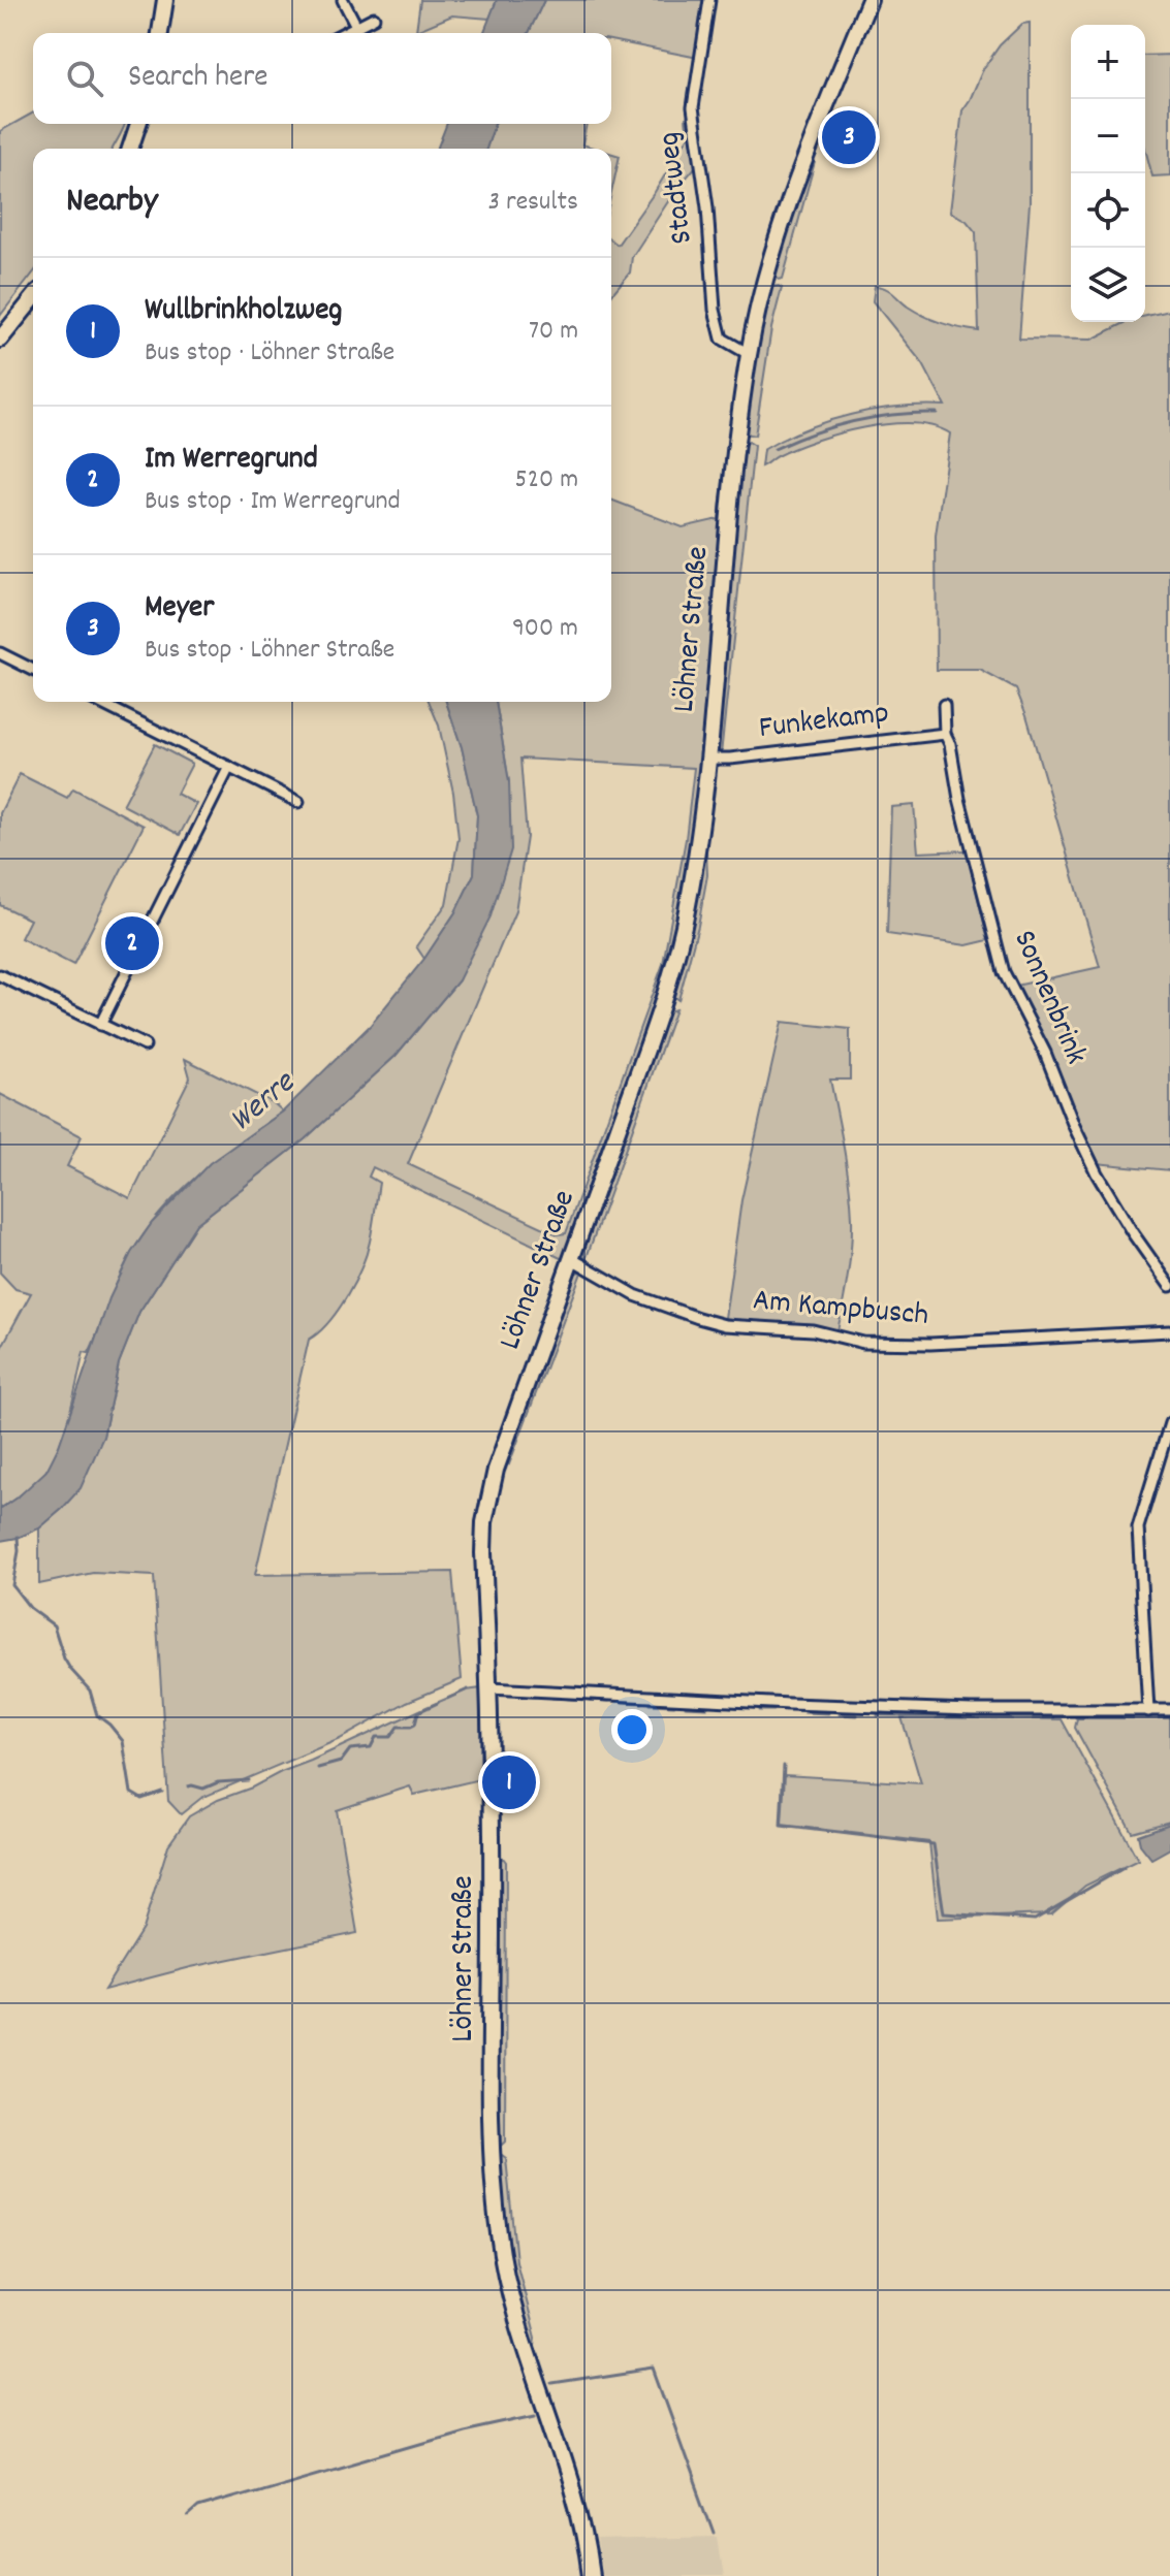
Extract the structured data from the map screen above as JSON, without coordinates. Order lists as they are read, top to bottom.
{
  "streets": {
    "main road": ["Löhner Straße"],
    "street": [
      "Stadtweg",
      "Funkekamp",
      "Sonnenbrink",
      "Am Kampbusch"
    ]
  },
  "crossings": [
    ["Stadtweg", "Löhner Straße"],
    ["Löhner Straße", "Funkekamp"],
    ["Löhner Straße", "Am Kampbusch"],
    ["Funkekamp", "Sonnenbrink"]
  ],
  "water": ["Werre"],
  "page": {
    "map_buttons": ["+", "−"],
    "search": "Search here",
    "pins": ["3", "2", "1"],
    "heading": ["Nearby", "3 results"],
    "list": [
      {
        "mark": "1",
        "name": "Wullbrinkholzweg",
        "note": "Bus stop · Löhner Straße",
        "value": "70 m"
      },
      {
        "mark": "2",
        "name": "Im Werregrund",
        "note": "Bus stop · Im Werregrund",
        "value": "520 m"
      },
      {
        "mark": "3",
        "name": "Meyer",
        "note": "Bus stop · Löhner Straße",
        "value": "900 m"
      }
    ]
  }
}
